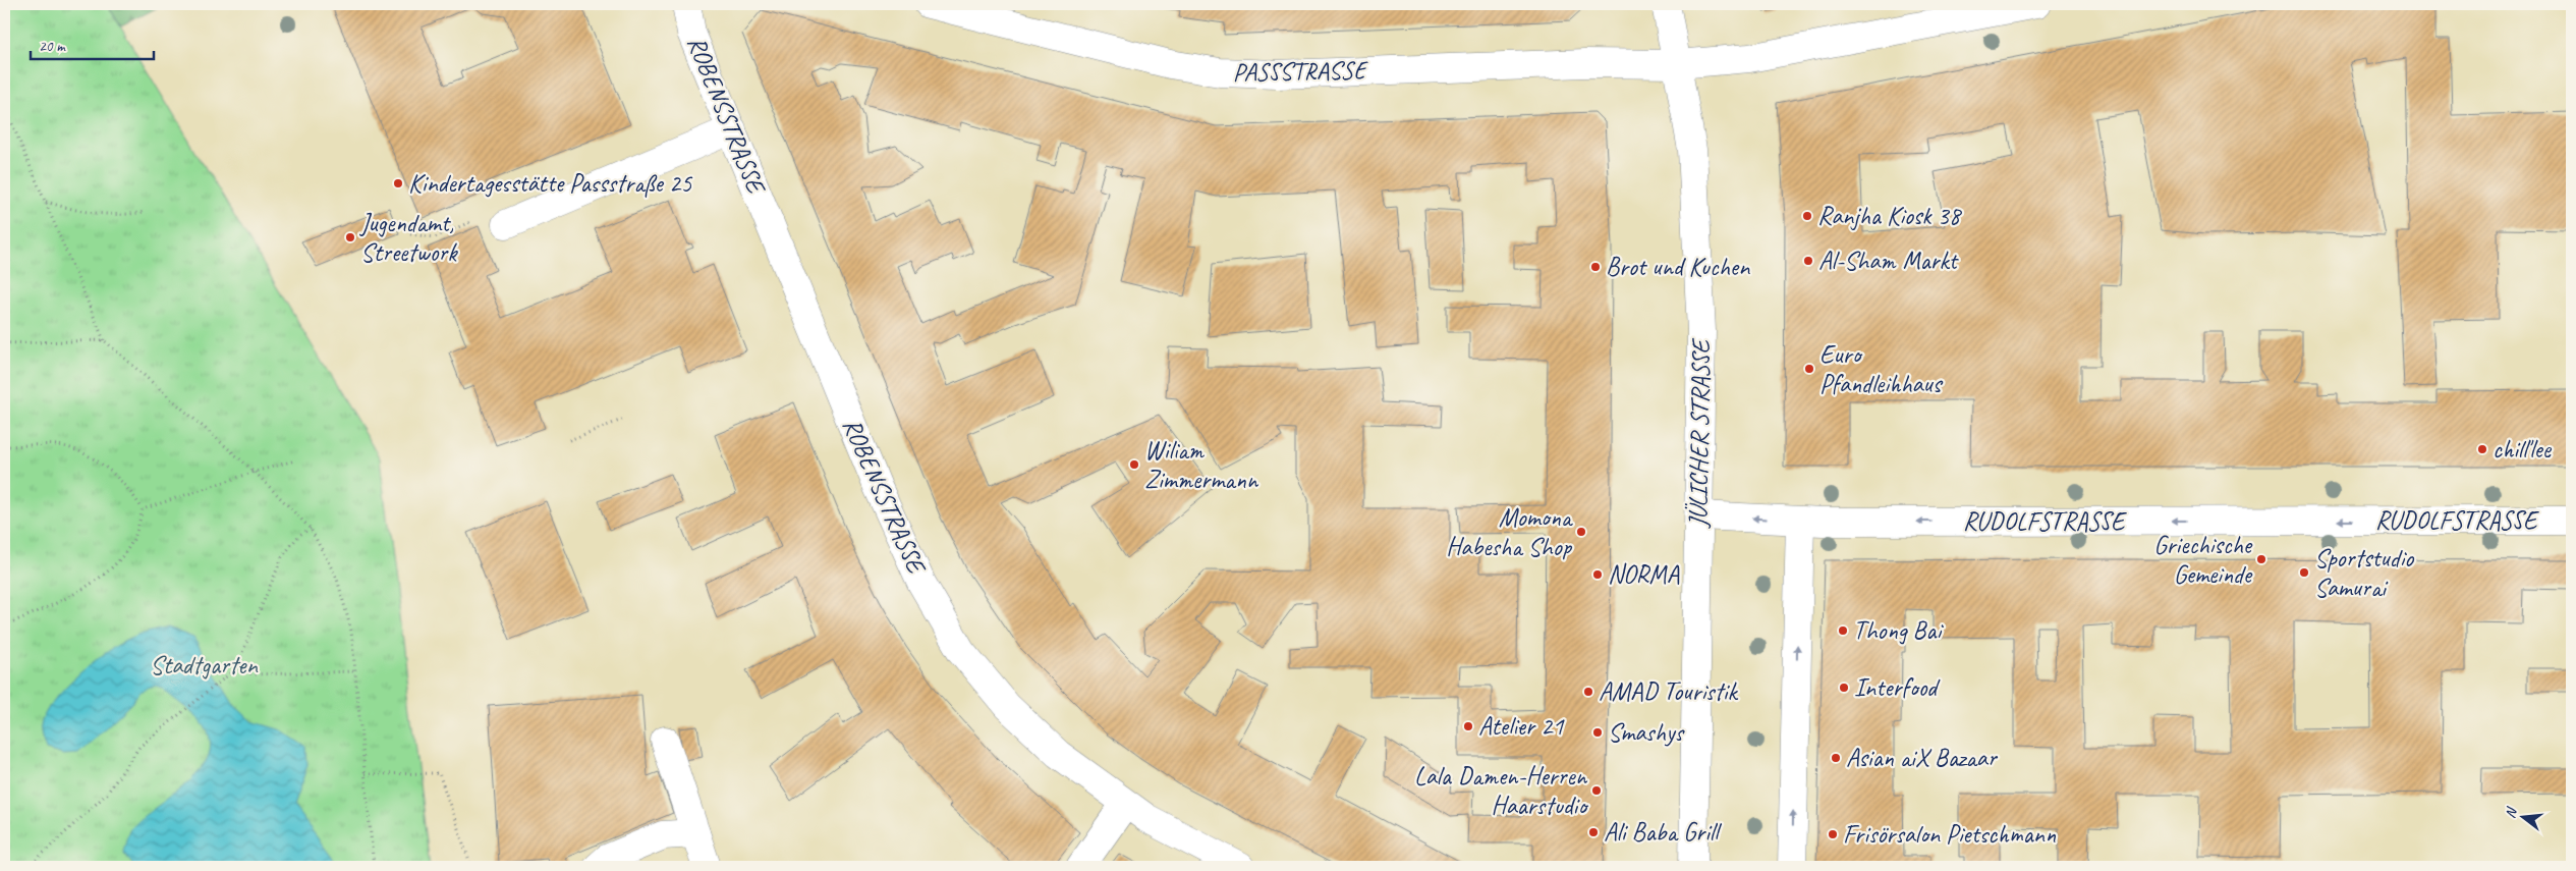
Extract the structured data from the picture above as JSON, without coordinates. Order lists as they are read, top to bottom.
{
  "streets": {
    "street": [
      "PASSSTRASSE",
      "ROBENSSTRASSE",
      "JÜLICHER STRASSE",
      "RUDOLFSTRASSE"
    ]
  },
  "crossings": [
    ["PASSSTRASSE", "JÜLICHER STRASSE"],
    ["JÜLICHER STRASSE", "RUDOLFSTRASSE"]
  ],
  "one_way": ["RUDOLFSTRASSE"],
  "parks": ["Stadtgarten"],
  "places": [
    "Kindertagesstätte Passstraße 25",
    "Ranjha Kiosk 38",
    "Jugendamt, Streetwork",
    "Al-Sham Markt",
    "Brot und Kuchen",
    "Euro Pfandleihhaus",
    "chill'lee",
    "Wiliam Zimmermann",
    "Momona Habesha Shop",
    "Griechische Gemeinde",
    "Sportstudio Samurai",
    "NORMA",
    "Thong Bai",
    "Interfood",
    "AMAD Touristik",
    "Atelier 21",
    "Smashys",
    "Asian aiX Bazaar",
    "Lala Damen-Herren Haarstudio",
    "Ali Baba Grill",
    "Frisörsalon Pietschmann"
  ],
  "scale_bar": "20 m",
  "north": "left"
}
